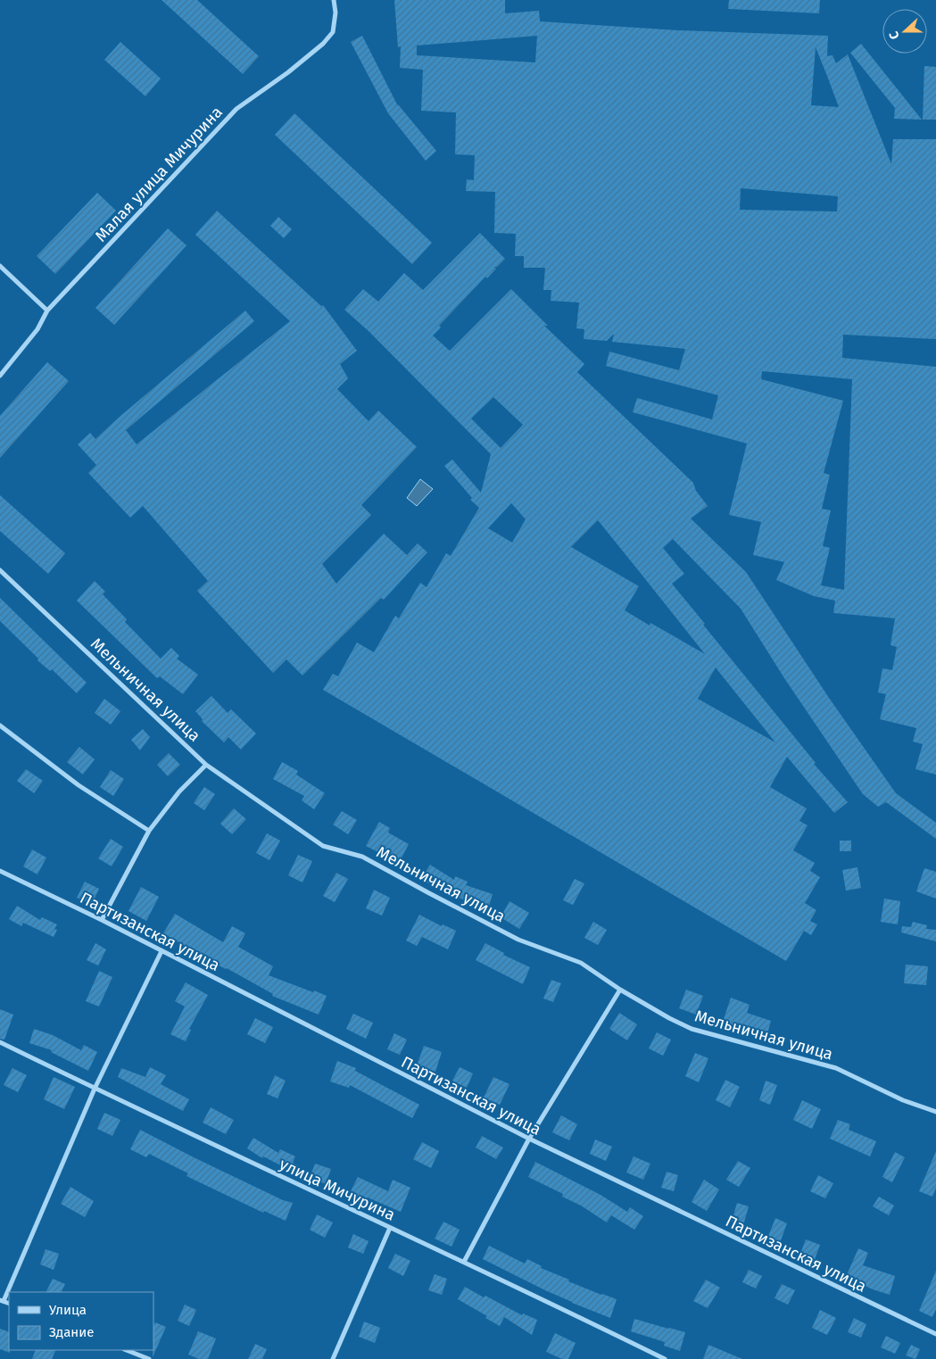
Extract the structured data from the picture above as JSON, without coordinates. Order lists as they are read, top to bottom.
{
  "streets": {
    "street": [
      "Малая улица Мичурина",
      "Мельничная улица",
      "Партизанская улица",
      "улица Мичурина"
    ]
  },
  "legend": ["Улица", "Здание"],
  "north": "left"
}
